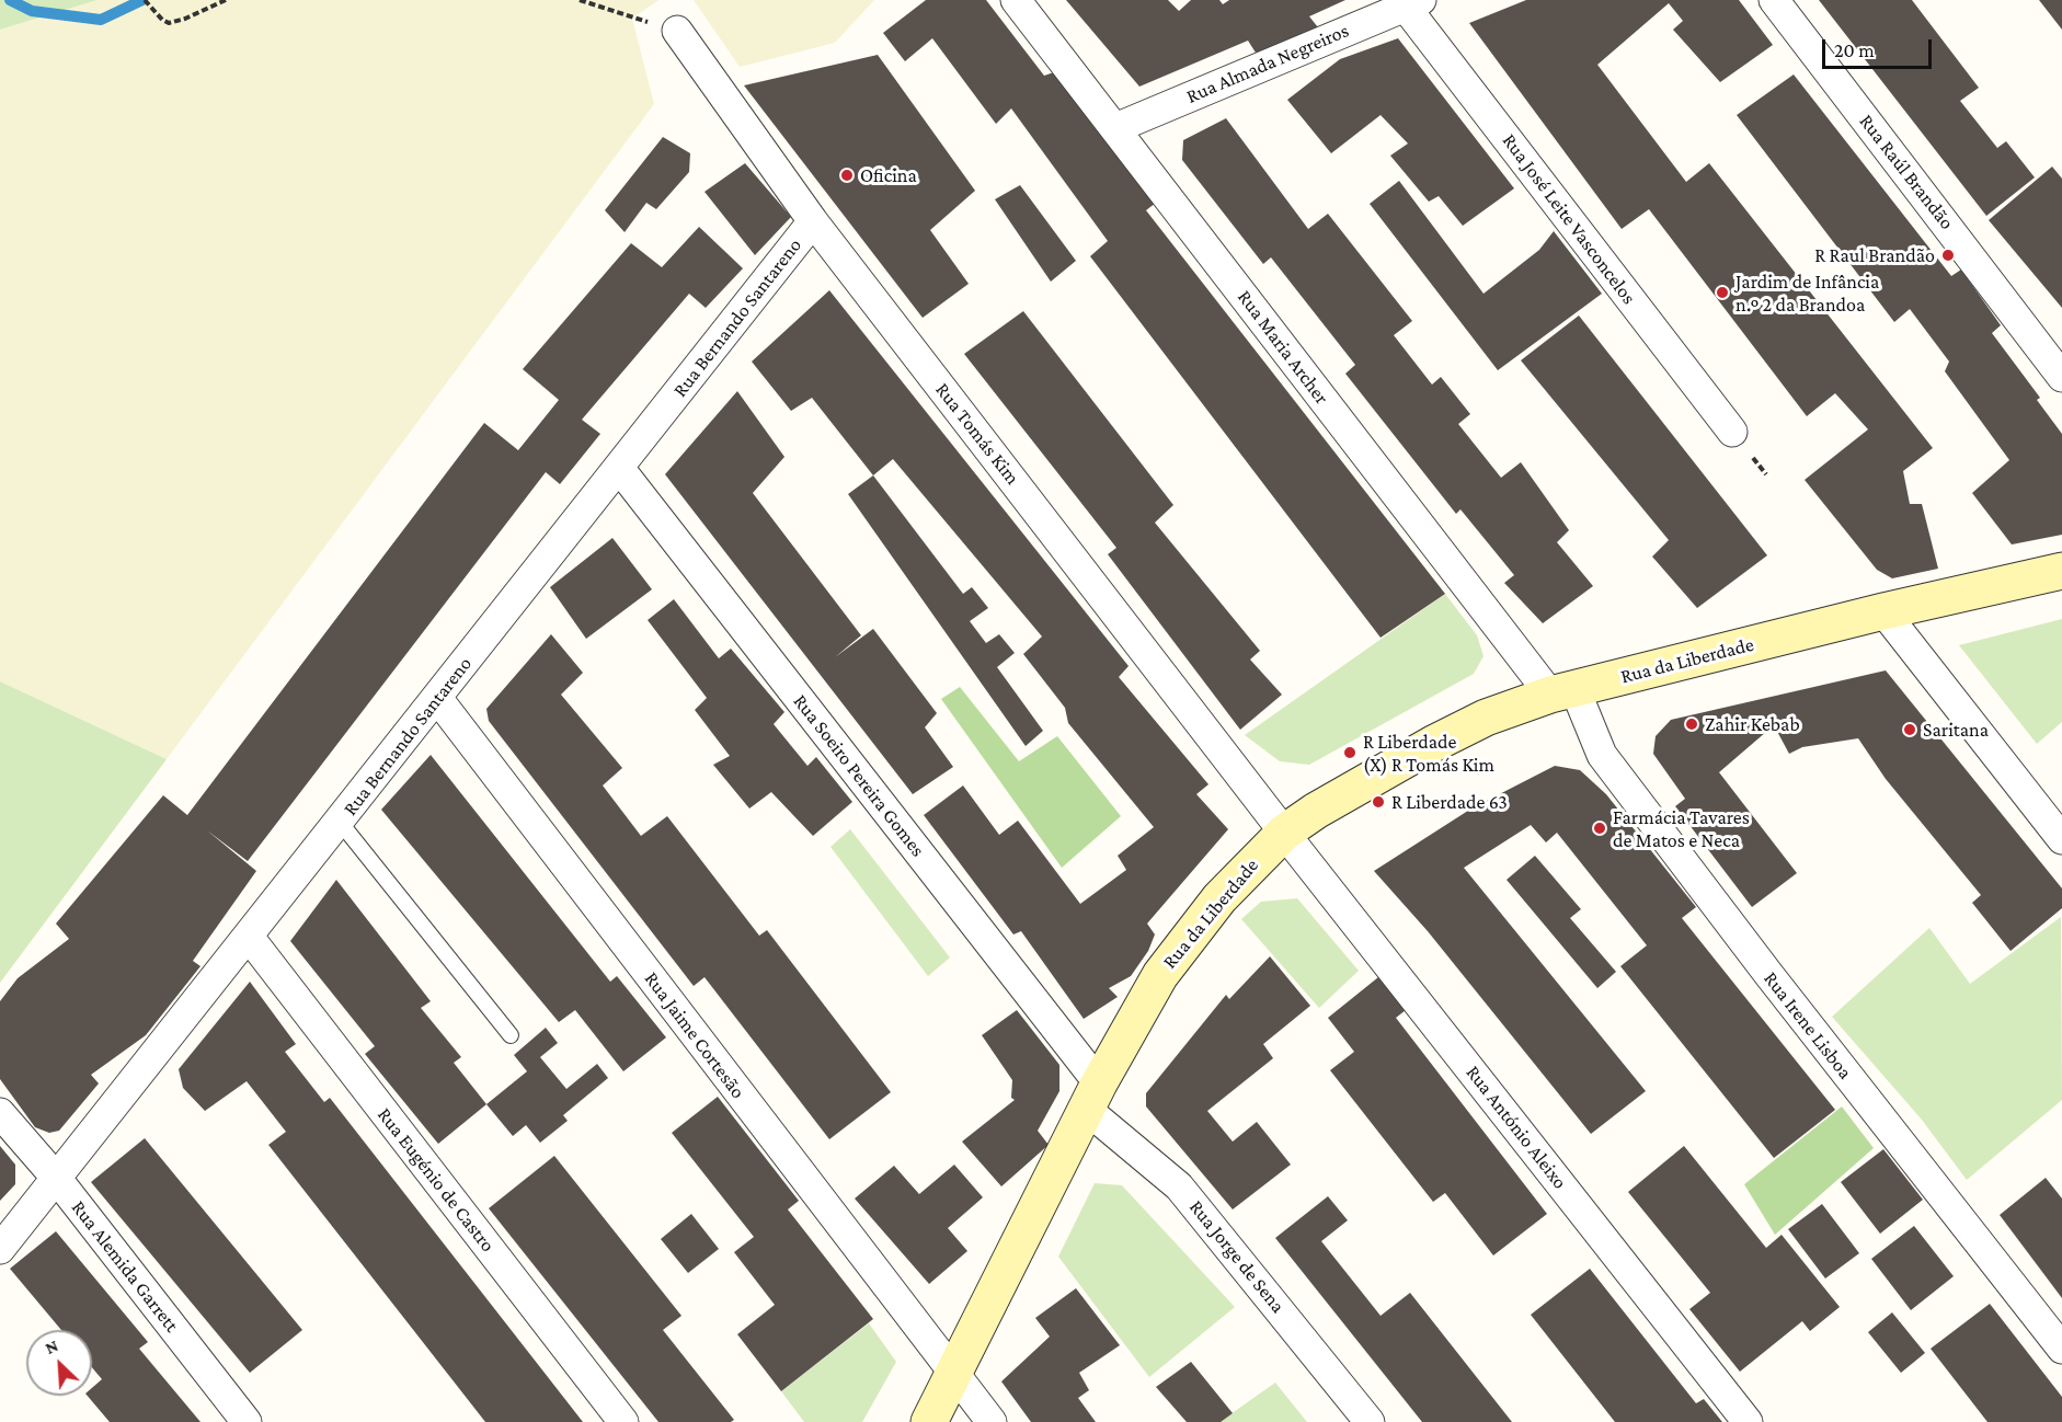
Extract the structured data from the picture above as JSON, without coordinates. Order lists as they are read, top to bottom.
{
  "streets": {
    "street": [
      "Rua Almada Negreiros",
      "Rua Raúl Brandão",
      "Rua José Leite Vasconcelos",
      "Rua Bernando Santareno",
      "Rua Maria Archer",
      "Rua Tomás Kim",
      "Rua da Liberdade",
      "Rua Soeiro Pereira Gomes",
      "Rua Irene Lisboa",
      "Rua Jaime Cortesão",
      "Rua António Aleixo",
      "Rua Eugénio de Castro",
      "Rua Jorge de Sena",
      "Rua Alemida Garrett"
    ]
  },
  "crossings": [
    ["Rua Almada Negreiros", "Rua José Leite Vasconcelos"],
    ["Rua Almada Negreiros", "Rua Maria Archer"],
    ["Rua Bernando Santareno", "Rua Tomás Kim"],
    ["Rua Bernando Santareno", "Rua Soeiro Pereira Gomes"],
    ["Rua Bernando Santareno", "Rua Jaime Cortesão"],
    ["Rua Bernando Santareno", "Rua Eugénio de Castro"],
    ["Rua Bernando Santareno", "Rua Alemida Garrett"],
    ["Rua Maria Archer", "Rua da Liberdade"],
    ["Rua Maria Archer", "Rua Irene Lisboa"],
    ["Rua Tomás Kim", "Rua da Liberdade"],
    ["Rua Tomás Kim", "Rua António Aleixo"],
    ["Rua da Liberdade", "Rua Soeiro Pereira Gomes"],
    ["Rua da Liberdade", "Rua Irene Lisboa"],
    ["Rua da Liberdade", "Rua Jaime Cortesão"],
    ["Rua da Liberdade", "Rua António Aleixo"],
    ["Rua da Liberdade", "Rua Jorge de Sena"],
    ["Rua Soeiro Pereira Gomes", "Rua Jorge de Sena"]
  ],
  "places": [
    "Oficina",
    "R Raul Brandão",
    "Jardim de Infância n.º 2 da Brandoa",
    "Zahir Kebab",
    "Saritana",
    "R Liberdade (X) R Tomás Kim",
    "R Liberdade 63",
    "Farmácia Tavares de Matos e Neca"
  ],
  "scale_bar": "20 m",
  "north": "top left"
}
